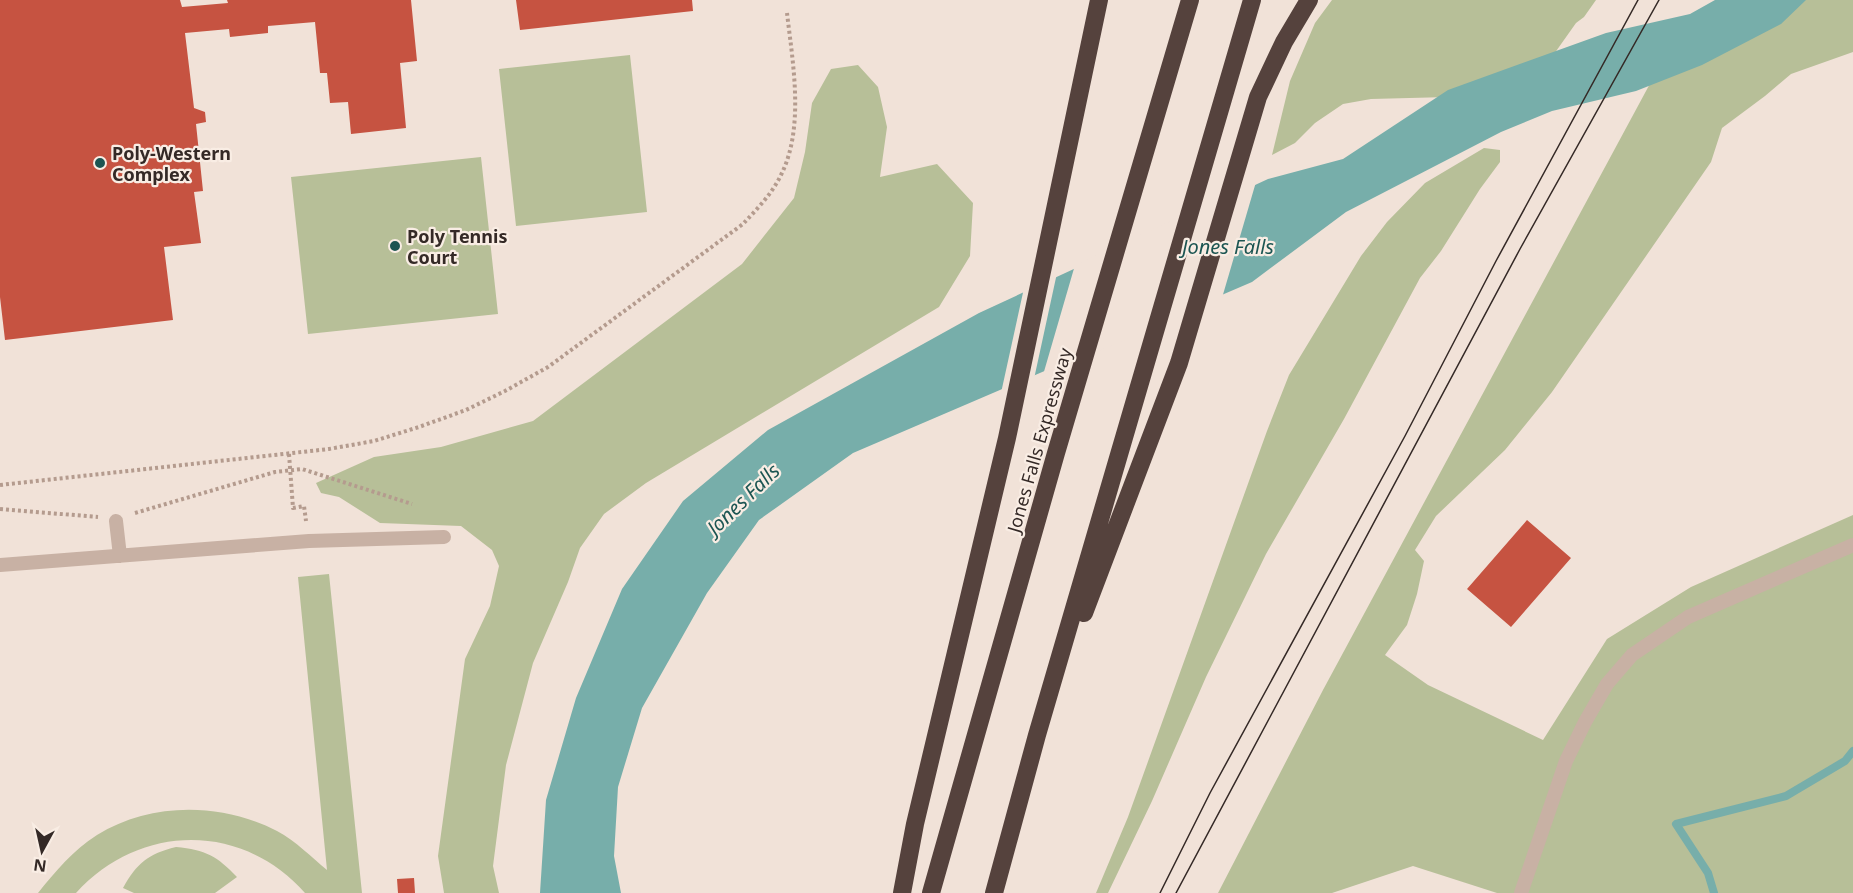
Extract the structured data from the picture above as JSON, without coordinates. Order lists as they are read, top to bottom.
{
  "streets": {
    "highway": ["Jones Falls Expressway"]
  },
  "water": ["Jones Falls"],
  "places": ["Poly-Western Complex", "Poly Tennis Court"],
  "north": "bottom"
}
